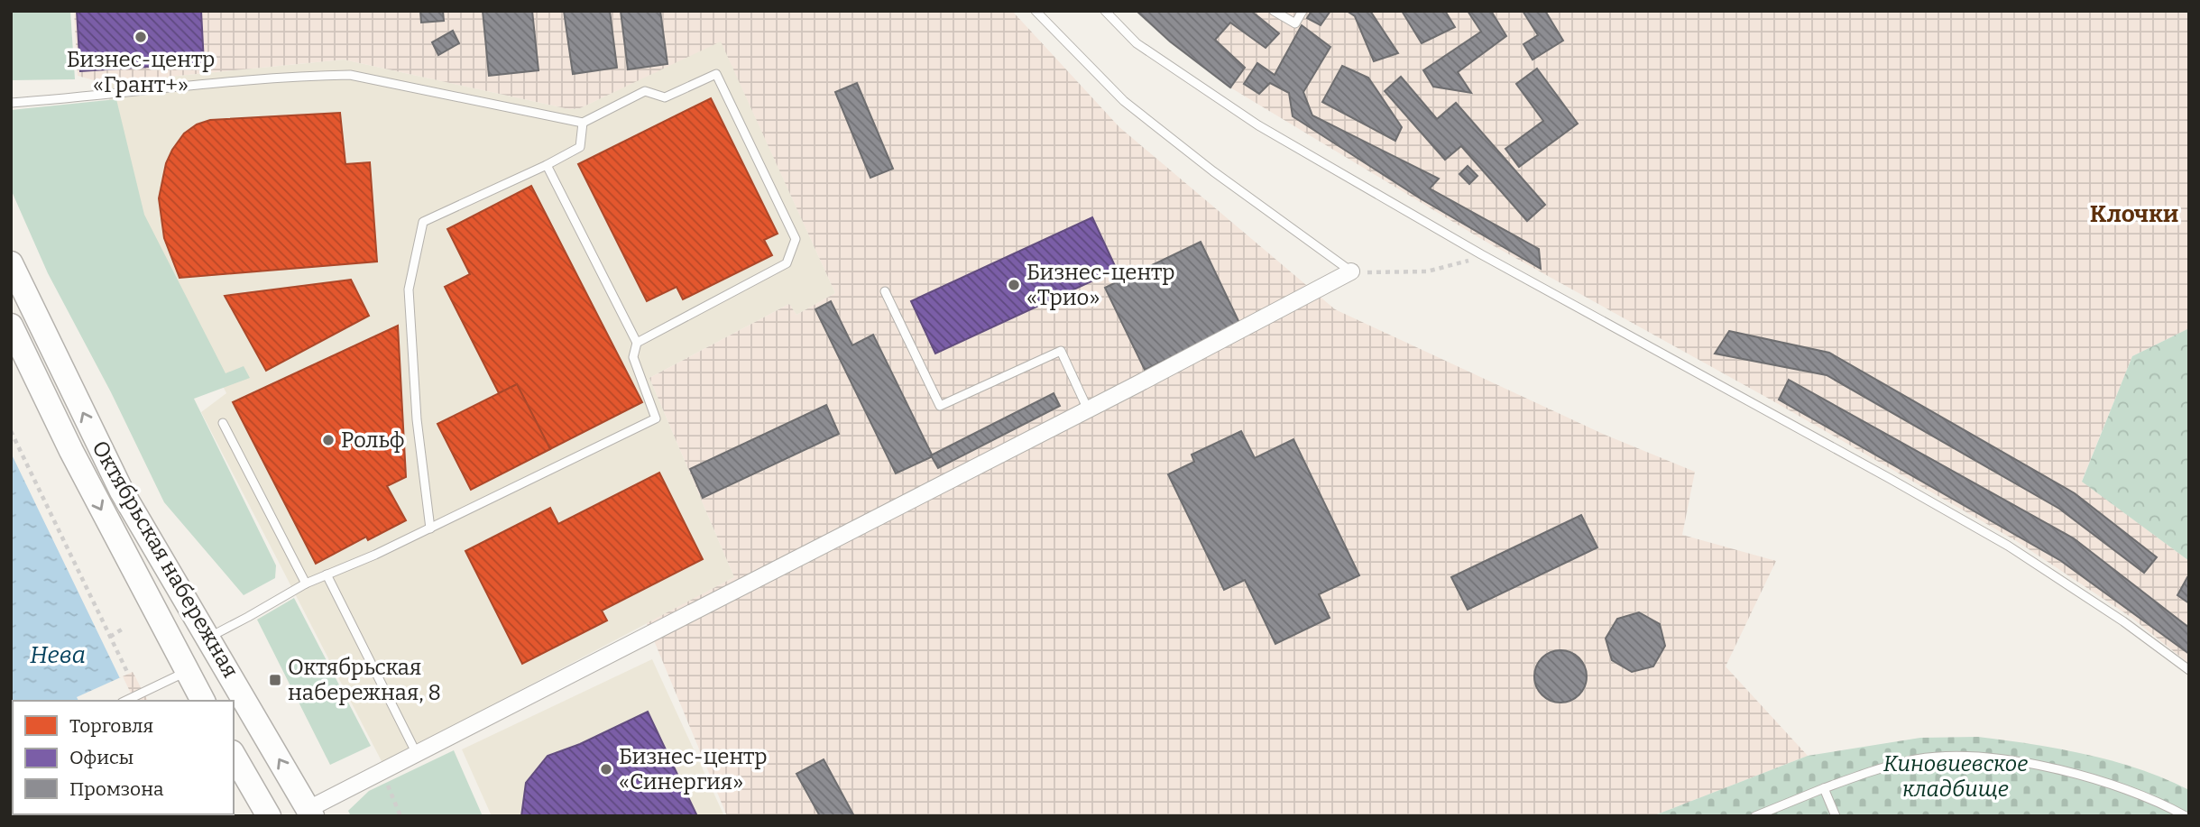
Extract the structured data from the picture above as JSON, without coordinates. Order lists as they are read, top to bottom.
{
  "streets": {
    "main road": ["Октябрьская набережная"]
  },
  "districts": ["Клочки"],
  "water": ["Нева"],
  "parks": ["Киновиевское кладбище"],
  "places": {
    "other": [
      "Бизнес-центр «Грант+»",
      "Бизнес-центр «Трио»",
      "Рольф",
      "Бизнес-центр «Синергия»"
    ],
    "transit": ["Октябрьская набережная, 8"]
  },
  "legend": ["Торговля", "Офисы", "Промзона"]
}
